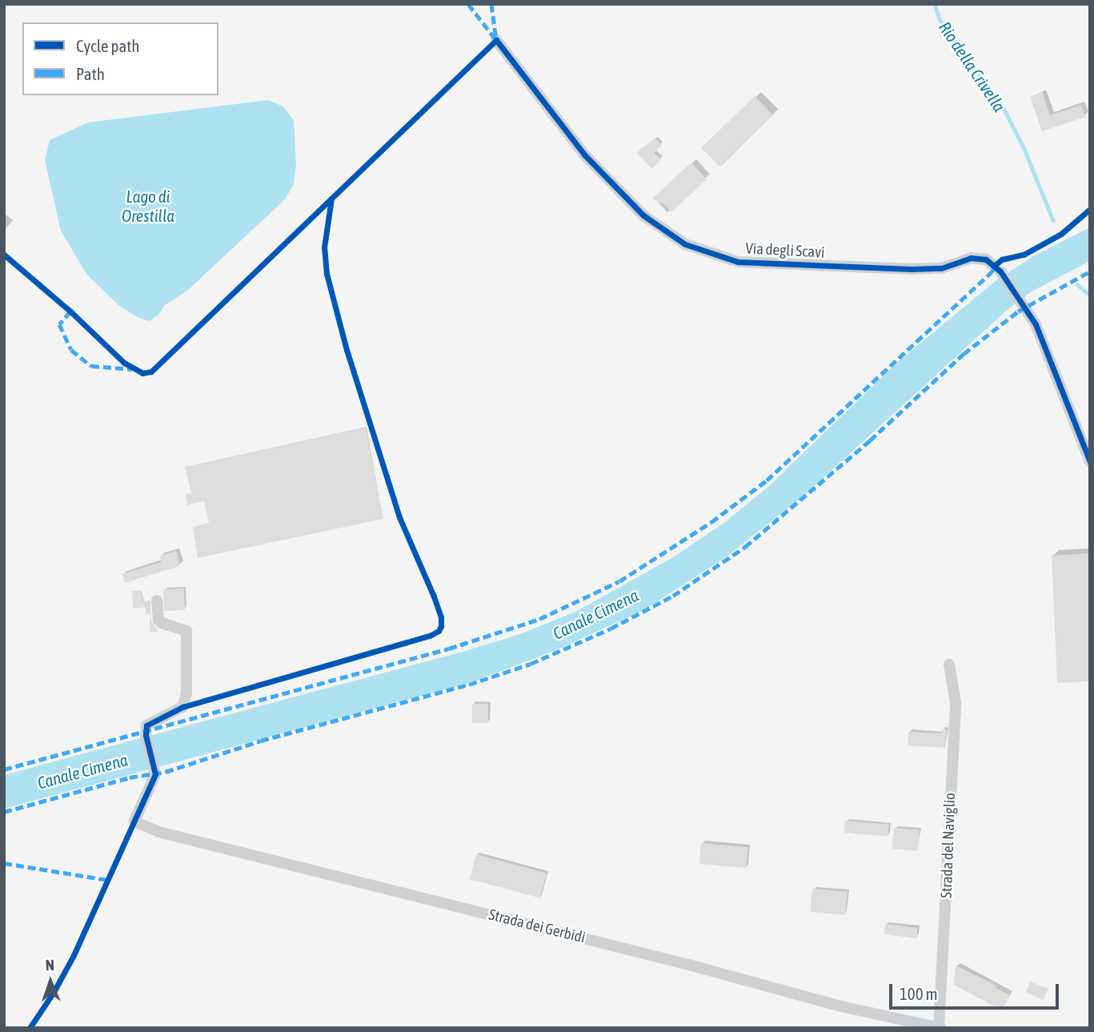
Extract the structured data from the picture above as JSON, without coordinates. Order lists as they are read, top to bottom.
{
  "streets": {
    "street": ["Via degli Scavi", "Strada del Naviglio", "Strada dei Gerbidi"]
  },
  "crossings": [
    ["Strada del Naviglio", "Strada dei Gerbidi"]
  ],
  "water": ["Rio della Crivella", "Lago di Orestilla", "Canale Cimena"],
  "legend": ["Cycle path", "Path"],
  "scale_bar": "100 m",
  "north": "top"
}
